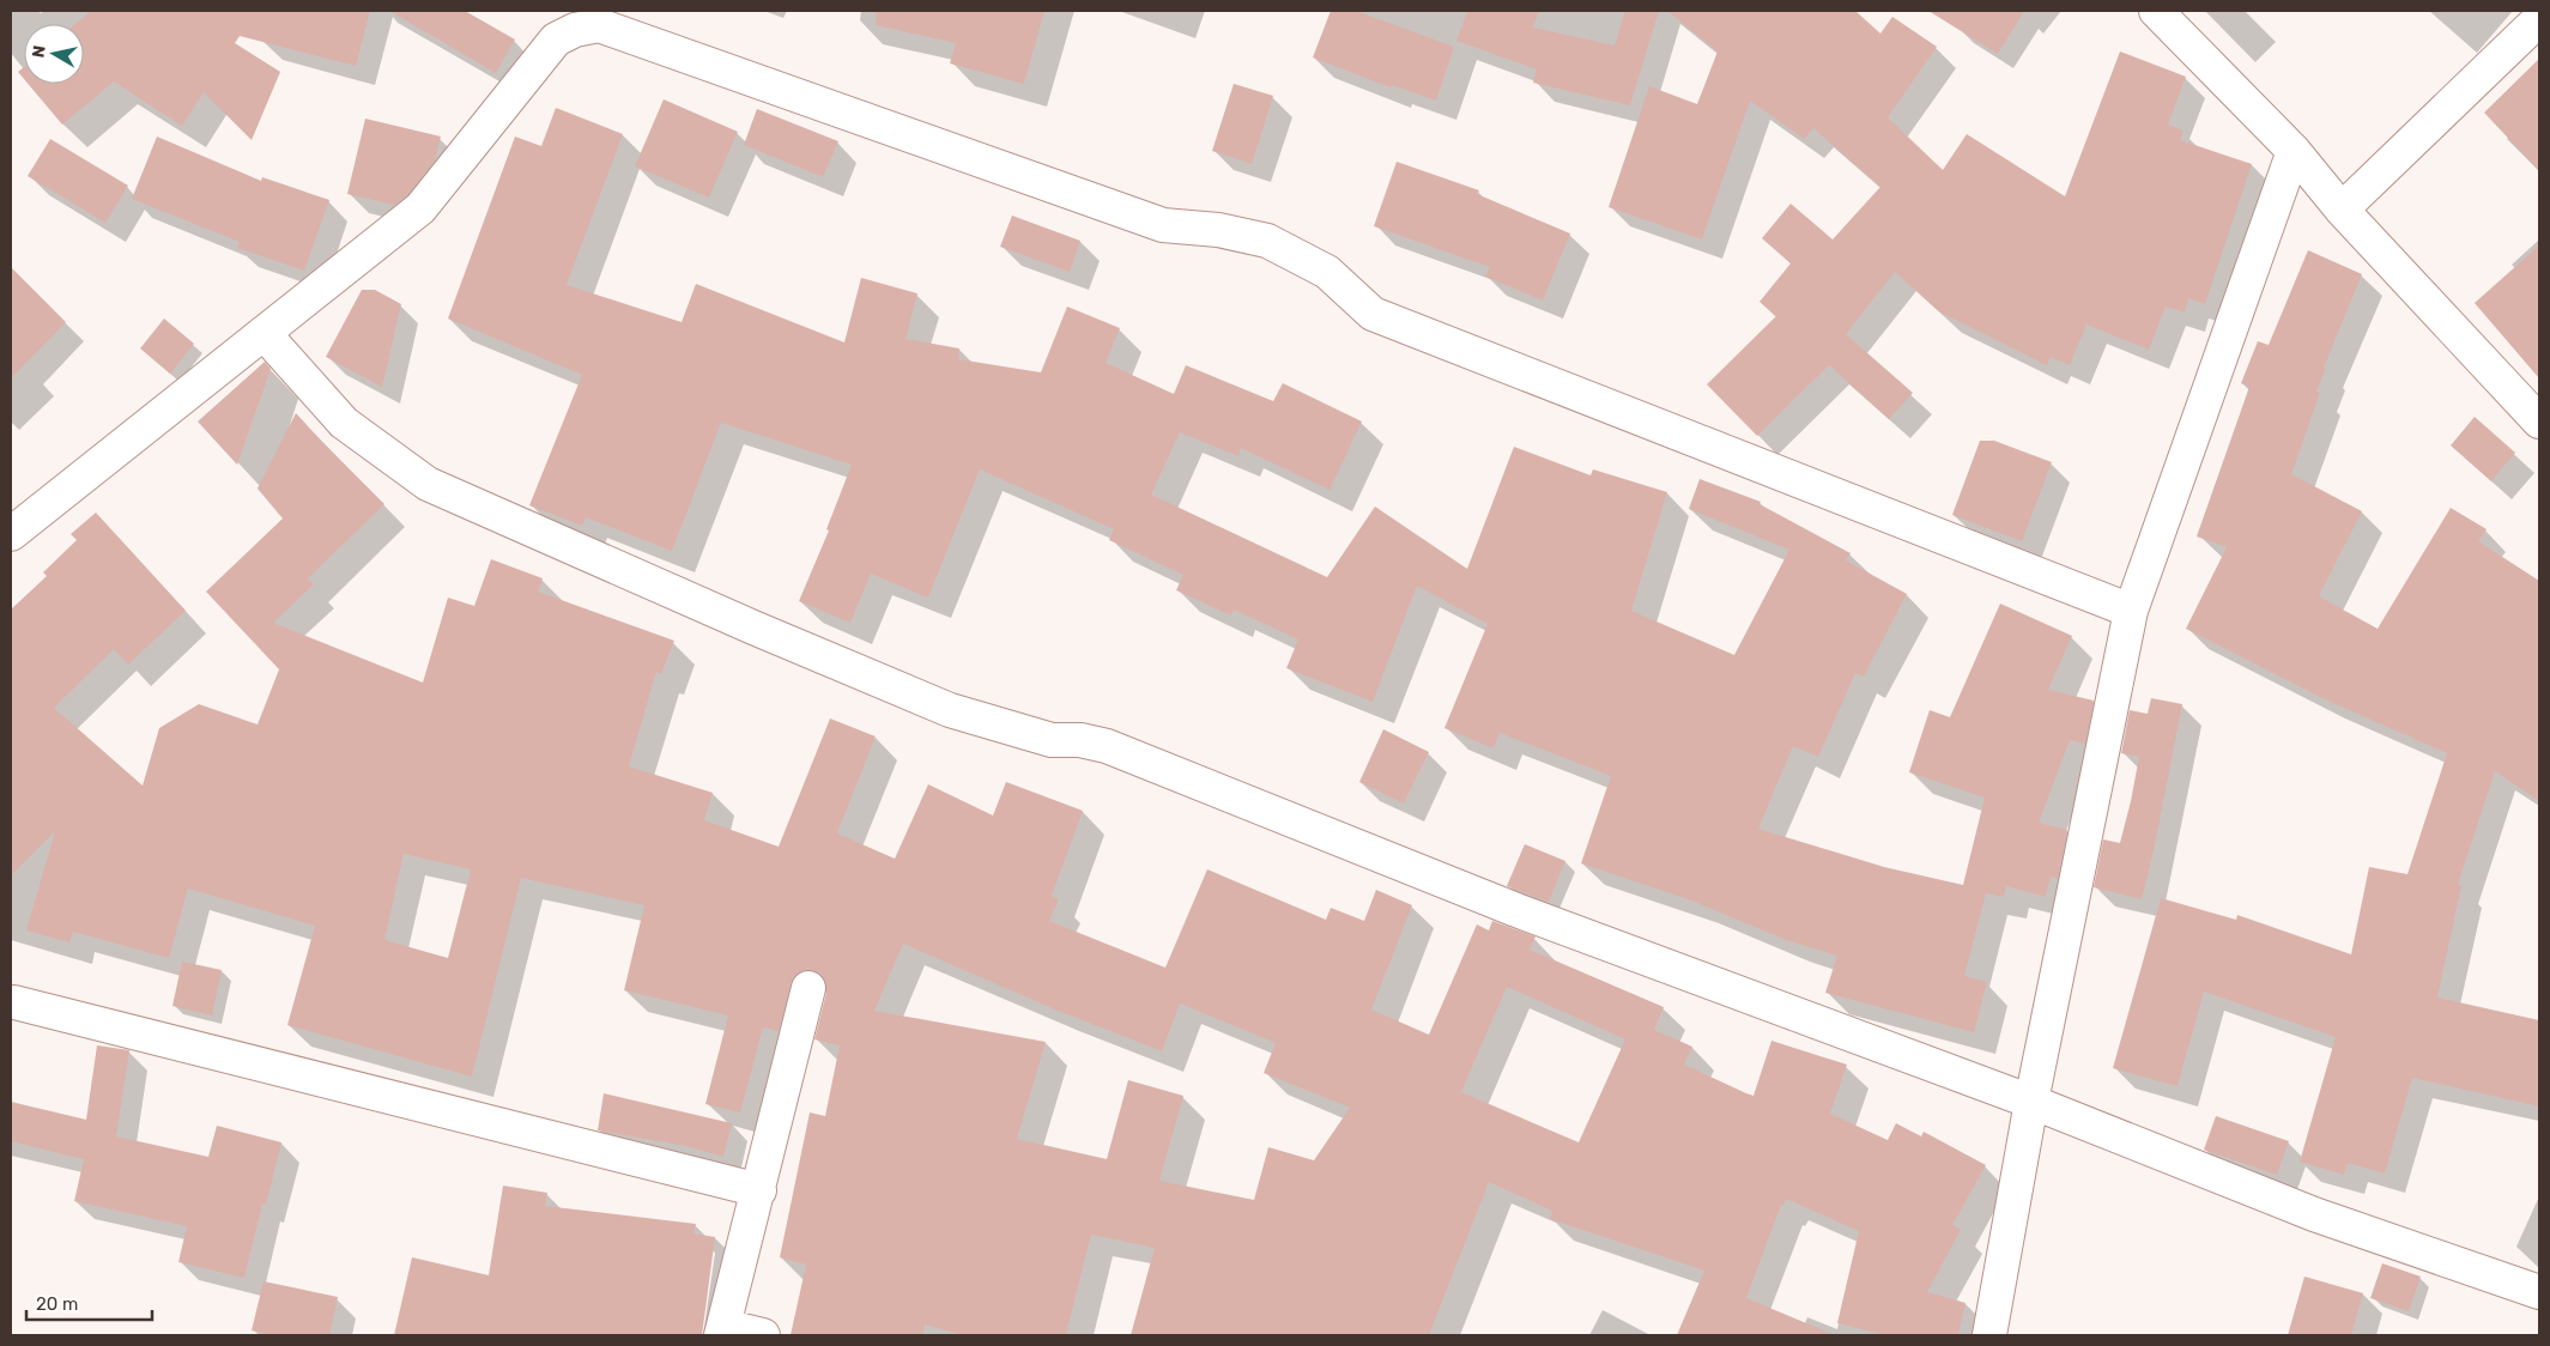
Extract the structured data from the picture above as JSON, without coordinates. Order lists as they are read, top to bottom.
{
  "scale_bar": "20 m",
  "north": "left"
}
